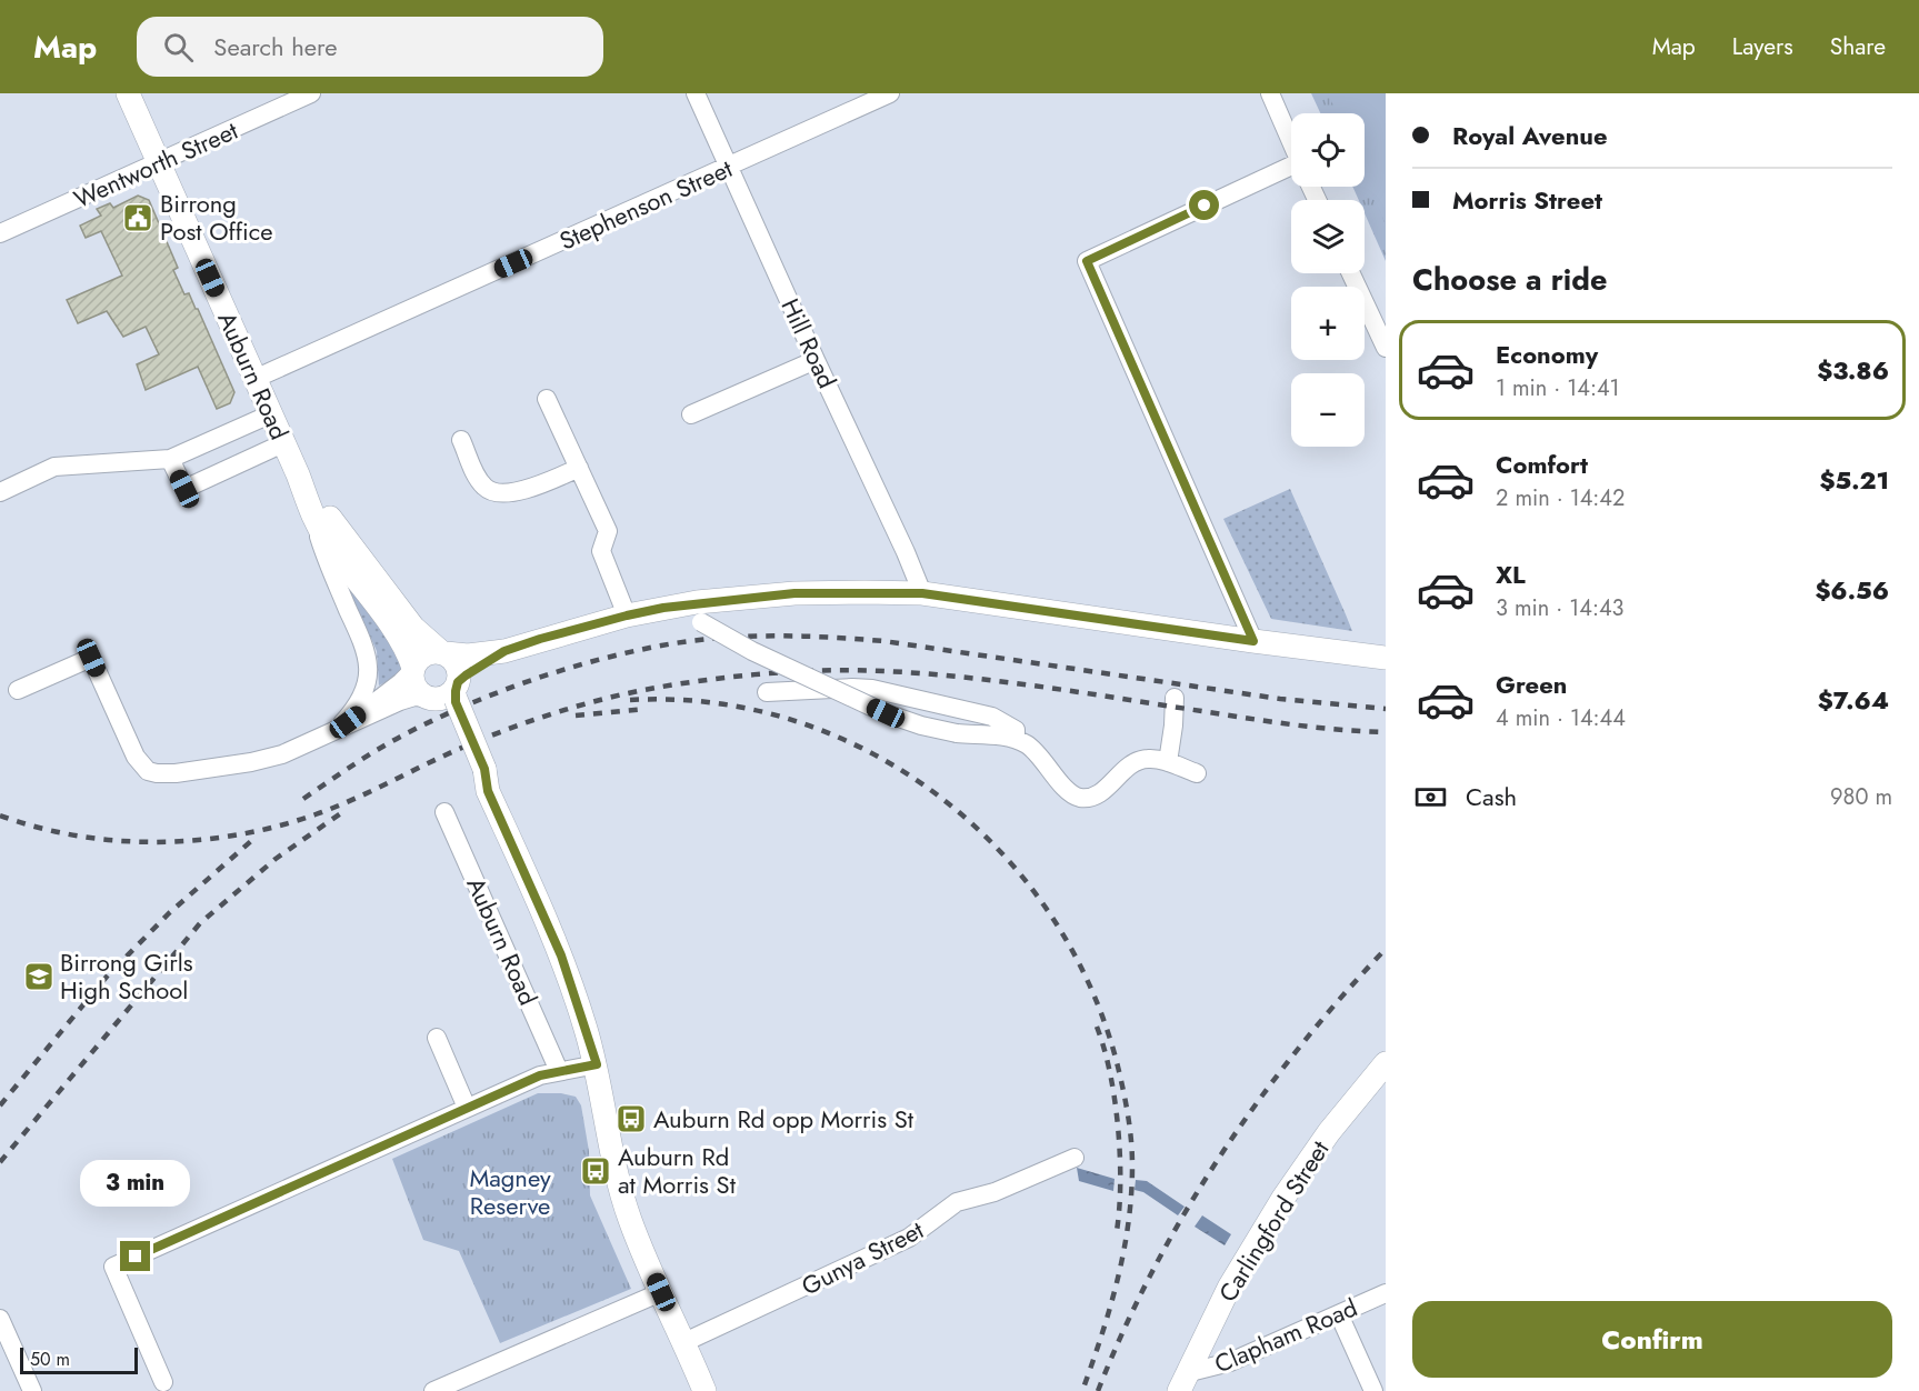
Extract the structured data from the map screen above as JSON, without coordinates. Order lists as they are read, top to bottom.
{
  "streets": {
    "main road": ["Auburn Road", "Carlingford Street"],
    "street": [
      "Wentworth Street",
      "Stephenson Street",
      "Hill Road",
      "Gunya Street",
      "Clapham Road"
    ]
  },
  "crossings": [
    ["Wentworth Street", "Auburn Road"],
    ["Stephenson Street", "Hill Road"],
    ["Stephenson Street", "Auburn Road"],
    ["Auburn Road", "Gunya Street"],
    ["Carlingford Street", "Clapham Road"]
  ],
  "parks": ["Magney Reserve"],
  "places": {
    "public building": ["Birrong Post Office"],
    "school or university": ["Birrong Girls High School"],
    "bus stop": ["Auburn Rd opp Morris St", "Auburn Rd at Morris St"]
  },
  "scale_bar": "50 m",
  "page": {
    "header": "Map",
    "search": "Search here",
    "nav": ["Map", "Layers", "Share"],
    "banner": ["Royal Avenue", "Morris Street"],
    "map_buttons": ["+", "−"],
    "heading": "Choose a ride",
    "list": [
      {
        "name": "Economy",
        "note": "1 min · 14:41",
        "value": "$3.86"
      },
      {
        "name": "Comfort",
        "note": "2 min · 14:42",
        "value": "$5.21"
      },
      {
        "name": "XL",
        "note": "3 min · 14:43",
        "value": "$6.56"
      },
      {
        "name": "Green",
        "note": "4 min · 14:44",
        "value": "$7.64"
      }
    ],
    "pay": ["Cash", "980 m"],
    "bubble": "3 min",
    "buttons": "Confirm",
    "scale": "50 m"
  }
}
